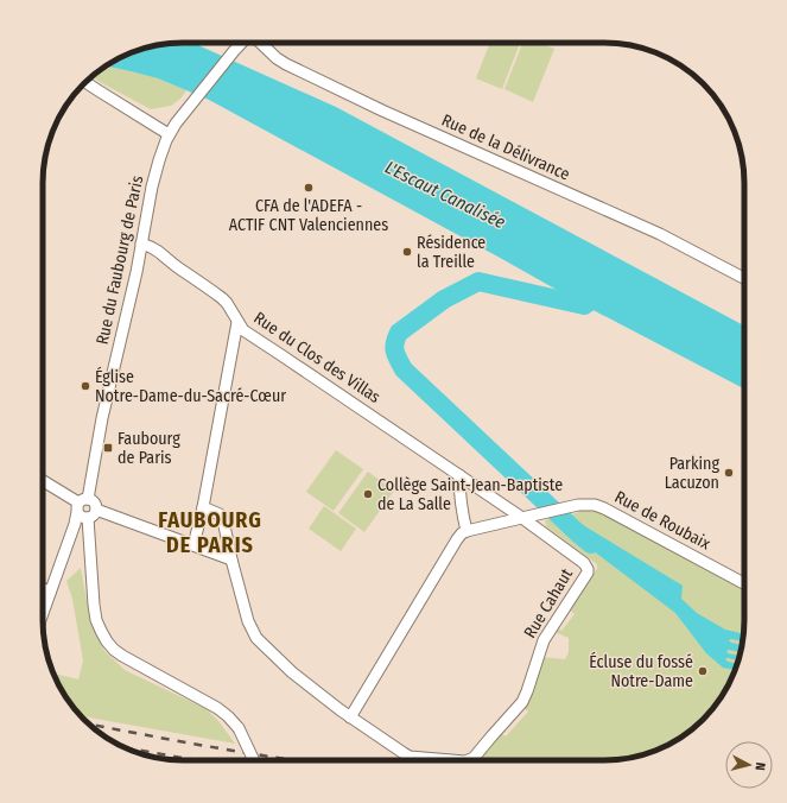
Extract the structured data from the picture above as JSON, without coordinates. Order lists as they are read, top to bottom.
{
  "streets": {
    "street": [
      "Rue de la Délivrance",
      "Rue du Faubourg de Paris",
      "Rue du Clos des Villas",
      "Rue de Roubaix",
      "Rue Cahaut"
    ]
  },
  "crossings": [
    ["Rue du Faubourg de Paris", "Rue du Clos des Villas"],
    ["Rue du Clos des Villas", "Rue de Roubaix"],
    ["Rue du Clos des Villas", "Rue Cahaut"],
    ["Rue de Roubaix", "Rue Cahaut"]
  ],
  "districts": ["FAUBOURG DE PARIS"],
  "water": ["L'Escaut Canalisée"],
  "places": {
    "other": [
      "CFA de l'ADEFA - ACTIF CNT Valenciennes",
      "Résidence la Treille",
      "Église Notre-Dame-du-Sacré-Cœur",
      "Parking Lacuzon",
      "Collège Saint-Jean-Baptiste de La Salle",
      "Écluse du fossé Notre-Dame"
    ],
    "transit": ["Faubourg de Paris"]
  },
  "north": "right"
}
